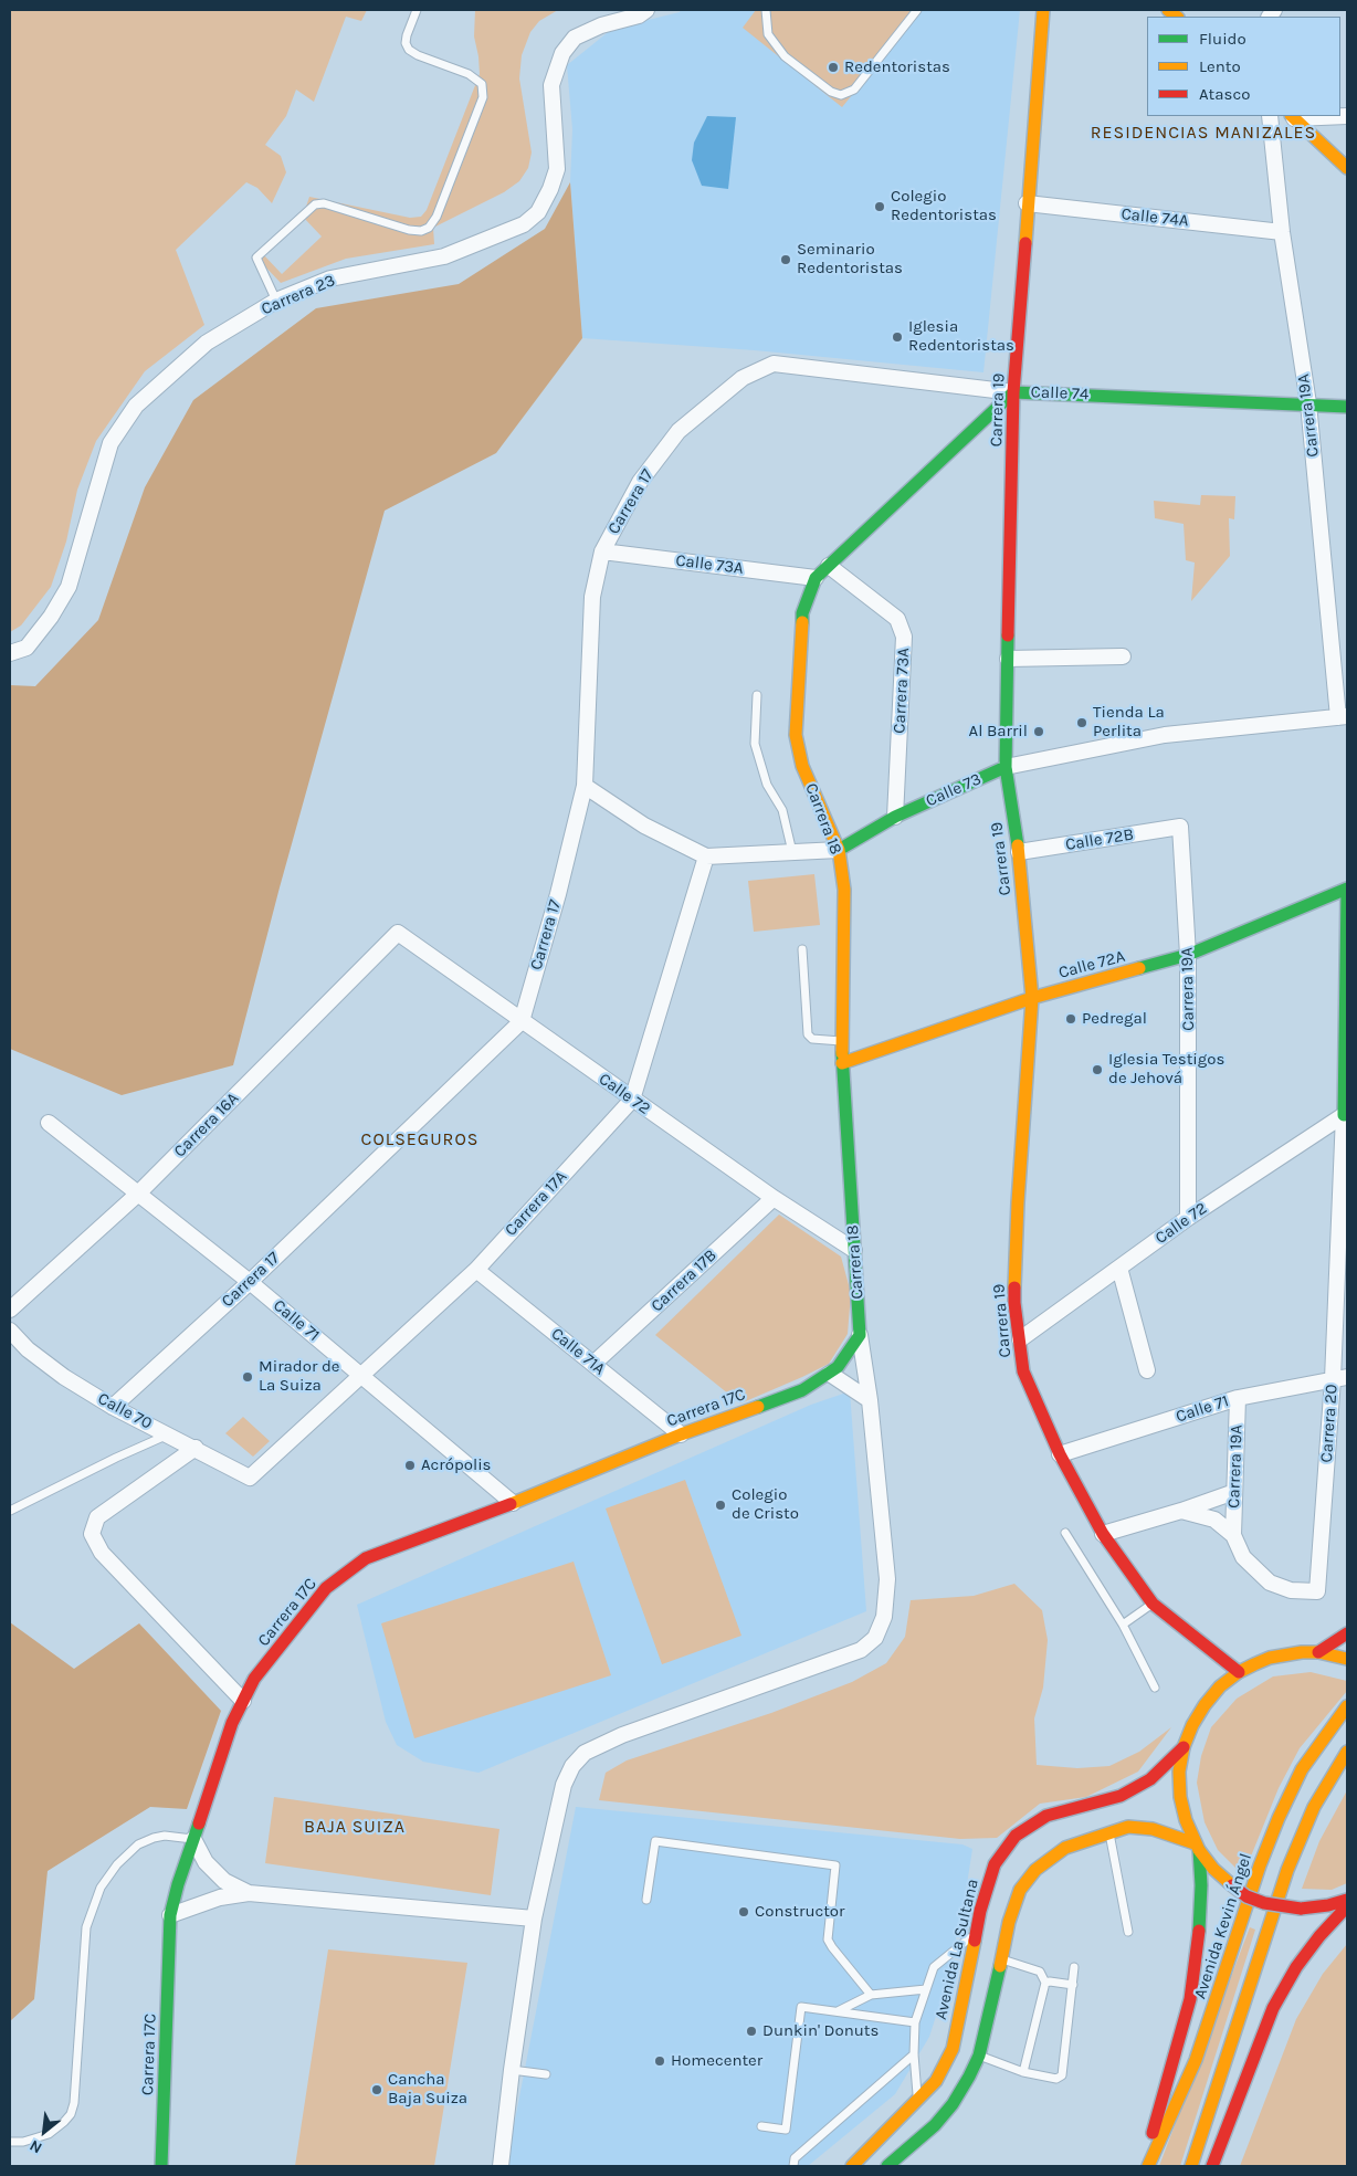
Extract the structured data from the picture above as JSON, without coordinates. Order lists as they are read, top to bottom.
{
  "streets": {
    "street": [
      "Calle 74A",
      "Carrera 23",
      "Calle 74",
      "Carrera 19",
      "Carrera 19A",
      "Carrera 17",
      "Calle 73A",
      "Carrera 73A",
      "Calle 73",
      "Carrera 18",
      "Calle 72B",
      "Calle 72A",
      "Calle 72",
      "Carrera 16A",
      "Carrera 17A",
      "Carrera 17B",
      "Calle 71",
      "Calle 71A",
      "Carrera 17C",
      "Calle 70",
      "Carrera 20",
      "Avenida Kevin Ángel",
      "Avenida La Sultana"
    ]
  },
  "crossings": [
    ["Calle 74A", "Carrera 19"],
    ["Calle 74A", "Carrera 19A"],
    ["Calle 74", "Carrera 19"],
    ["Calle 74", "Carrera 19A"],
    ["Calle 74", "Carrera 17"],
    ["Calle 74", "Carrera 18"],
    ["Carrera 19", "Calle 73"],
    ["Carrera 19", "Carrera 18"],
    ["Carrera 19", "Calle 72B"],
    ["Carrera 19", "Calle 72A"],
    ["Carrera 19", "Calle 72"],
    ["Carrera 19", "Calle 71"],
    ["Carrera 19A", "Calle 73"],
    ["Carrera 19A", "Calle 72B"],
    ["Carrera 19A", "Calle 72A"],
    ["Carrera 19A", "Calle 72"],
    ["Carrera 19A", "Calle 71"],
    ["Carrera 19A", "Carrera 20"],
    ["Carrera 17", "Calle 73A"],
    ["Carrera 17", "Calle 73"],
    ["Carrera 17", "Calle 72"],
    ["Carrera 17", "Calle 71"],
    ["Carrera 17", "Calle 70"],
    ["Calle 73A", "Carrera 18"],
    ["Carrera 73A", "Calle 73"],
    ["Carrera 73A", "Carrera 18"],
    ["Calle 73", "Carrera 18"],
    ["Calle 73", "Carrera 17A"],
    ["Carrera 18", "Calle 72A"],
    ["Carrera 18", "Calle 72"],
    ["Carrera 18", "Carrera 17C"],
    ["Calle 72A", "Carrera 20"],
    ["Calle 72", "Carrera 16A"],
    ["Calle 72", "Carrera 17A"],
    ["Calle 72", "Carrera 17B"],
    ["Calle 72", "Carrera 20"],
    ["Carrera 16A", "Calle 71"],
    ["Carrera 17A", "Calle 71"],
    ["Carrera 17A", "Calle 71A"],
    ["Carrera 17A", "Calle 70"],
    ["Carrera 17B", "Calle 71A"],
    ["Calle 71", "Carrera 17C"],
    ["Calle 71", "Carrera 20"],
    ["Calle 71A", "Carrera 17C"]
  ],
  "districts": ["RESIDENCIAS MANIZALES", "COLSEGUROS", "BAJA SUIZA"],
  "places": [
    "Redentoristas",
    "Colegio Redentoristas",
    "Seminario Redentoristas",
    "Iglesia Redentoristas",
    "Tienda La Perlita",
    "Al Barril",
    "Pedregal",
    "Iglesia Testigos de Jehová",
    "Mirador de La Suiza",
    "Acrópolis",
    "Colegio de Cristo",
    "Constructor",
    "Dunkin' Donuts",
    "Homecenter",
    "Cancha Baja Suiza"
  ],
  "legend": ["Fluido", "Lento", "Atasco"],
  "north": "bottom left"
}
